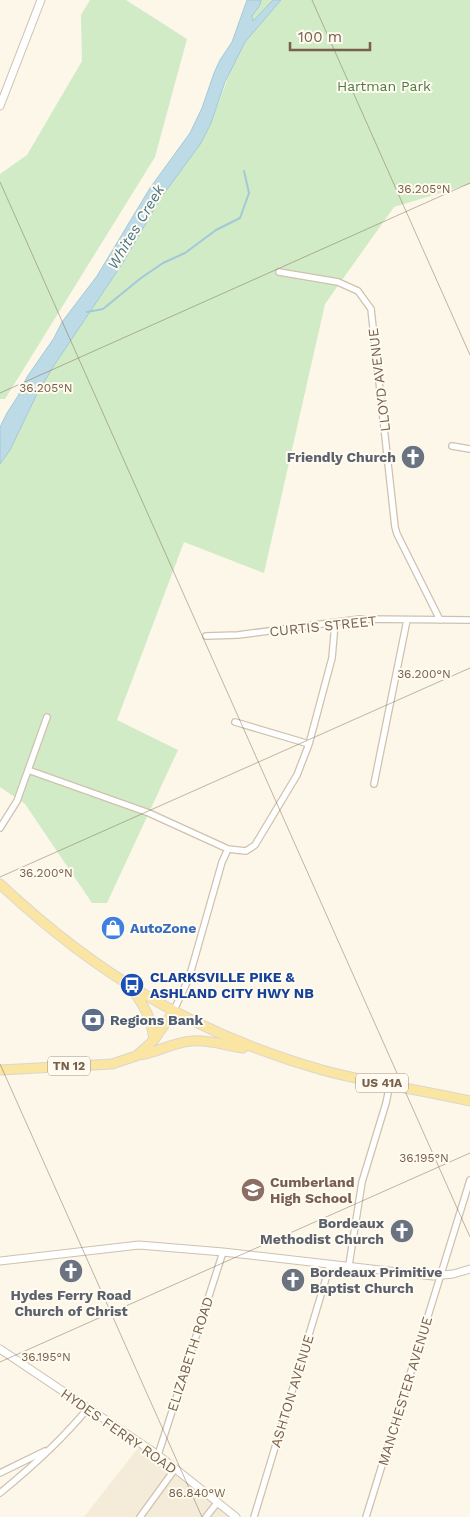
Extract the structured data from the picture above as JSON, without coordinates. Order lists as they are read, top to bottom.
{
  "streets": {
    "main road": ["TN 12", "US 41A"],
    "street": [
      "LLOYD AVENUE",
      "CURTIS STREET",
      "ELIZABETH ROAD",
      "ASHTON AVENUE",
      "MANCHESTER AVENUE",
      "HYDES FERRY ROAD"
    ]
  },
  "crossings": [
    ["LLOYD AVENUE", "CURTIS STREET"],
    ["TN 12", "US 41A"],
    ["ELIZABETH ROAD", "HYDES FERRY ROAD"]
  ],
  "water": ["Whites Creek"],
  "parks": ["Hartman Park"],
  "places": {
    "church": [
      "Friendly Church",
      "Bordeaux Methodist Church",
      "Hydes Ferry Road Church of Christ",
      "Bordeaux Primitive Baptist Church"
    ],
    "shop": ["AutoZone"],
    "bus stop": ["CLARKSVILLE PIKE & ASHLAND CITY HWY NB"],
    "bank": ["Regions Bank"],
    "school or university": ["Cumberland High School"]
  },
  "scale_bar": "100 m",
  "coordinates": [
    "36.205°N",
    "36.200°N",
    "36.195°N",
    "86.840°W"
  ]
}
